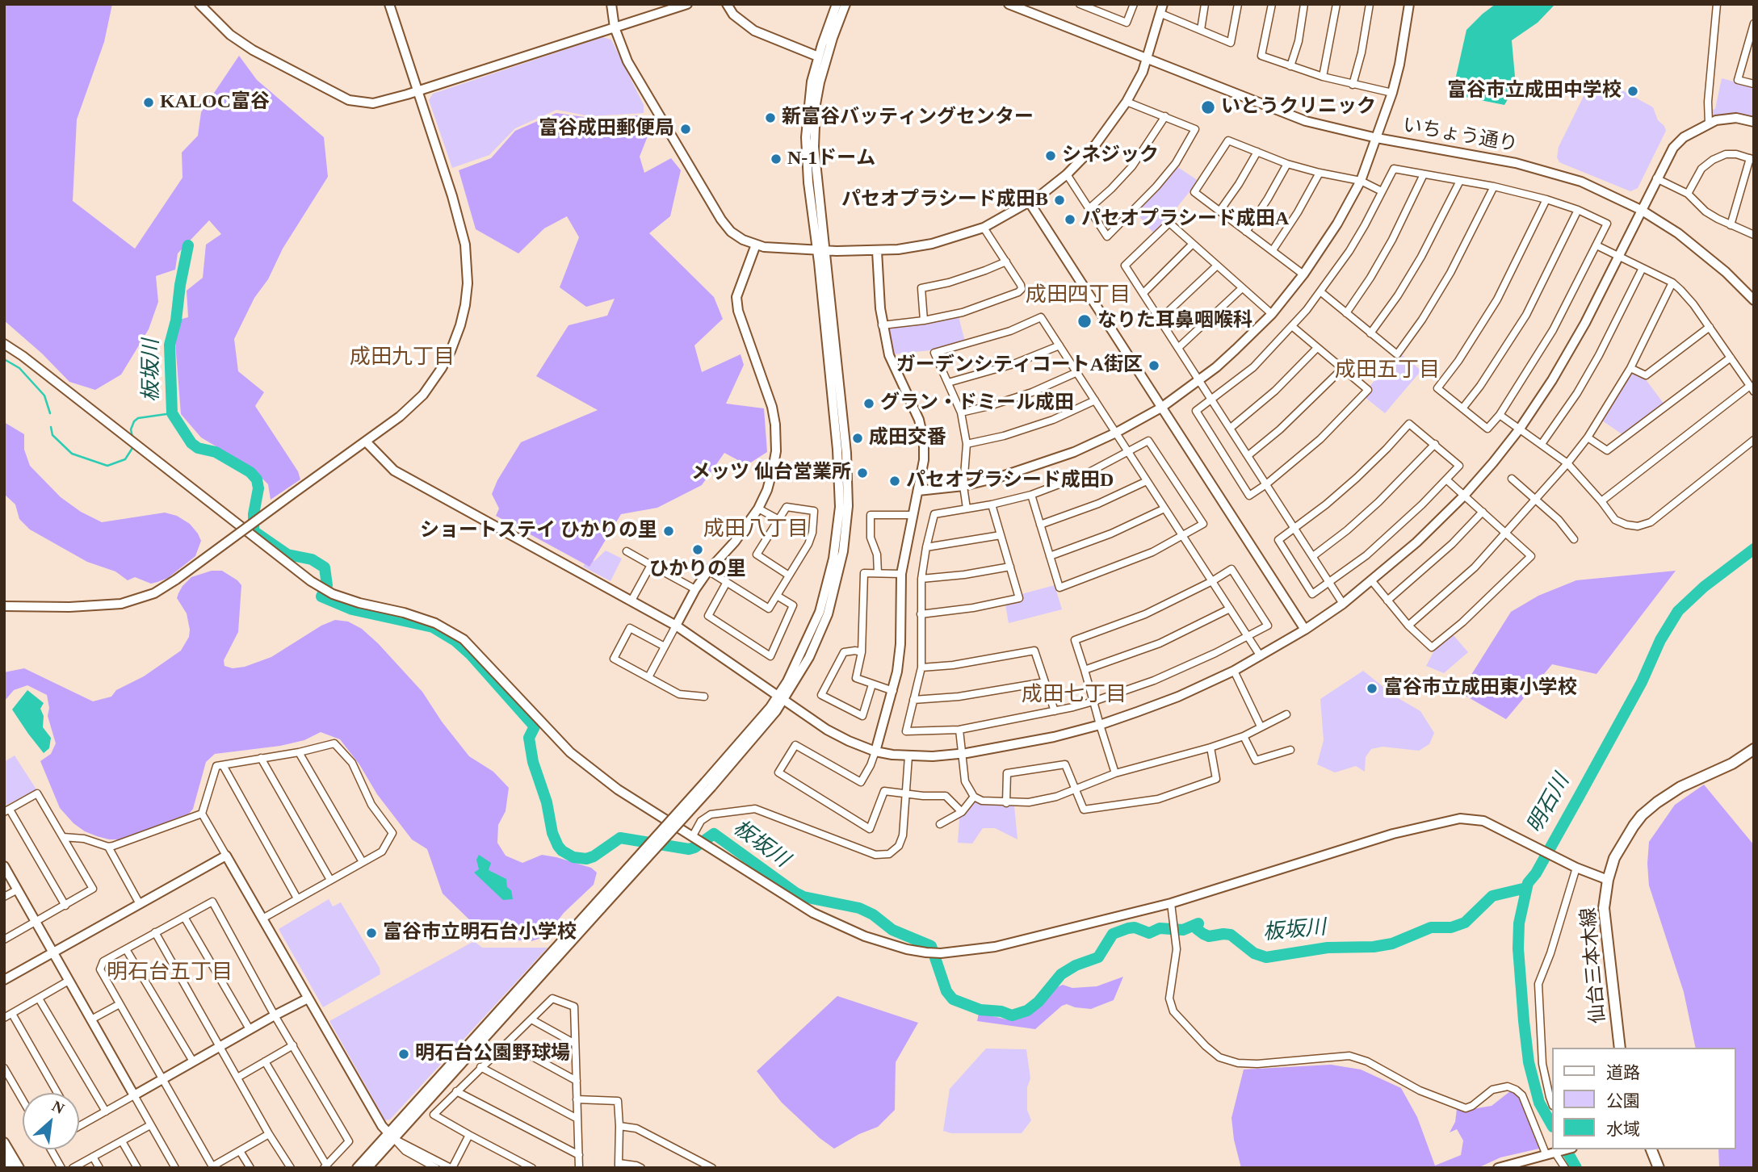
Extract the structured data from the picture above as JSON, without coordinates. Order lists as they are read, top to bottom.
{
  "streets": {
    "main road": ["仙台三本木線"],
    "street": ["いちょう通り"]
  },
  "districts": [
    "成田四丁目",
    "成田九丁目",
    "成田五丁目",
    "成田八丁目",
    "成田七丁目",
    "明石台五丁目"
  ],
  "water": ["板坂川", "明石川"],
  "places": [
    "富谷市立成田中学校",
    "KALOC富谷",
    "いとうクリニック",
    "新富谷バッティングセンター",
    "富谷成田郵便局",
    "シネジック",
    "N-1ドーム",
    "パセオプラシード成田B",
    "パセオプラシード成田A",
    "なりた耳鼻咽喉科",
    "ガーデンシティコートA街区",
    "グラン・ドミール成田",
    "成田交番",
    "メッツ 仙台営業所",
    "パセオプラシード成田D",
    "ショートステイ ひかりの里",
    "ひかりの里",
    "富谷市立成田東小学校",
    "富谷市立明石台小学校",
    "明石台公園野球場"
  ],
  "legend": ["道路", "公園", "水域"],
  "north": "top right"
}
